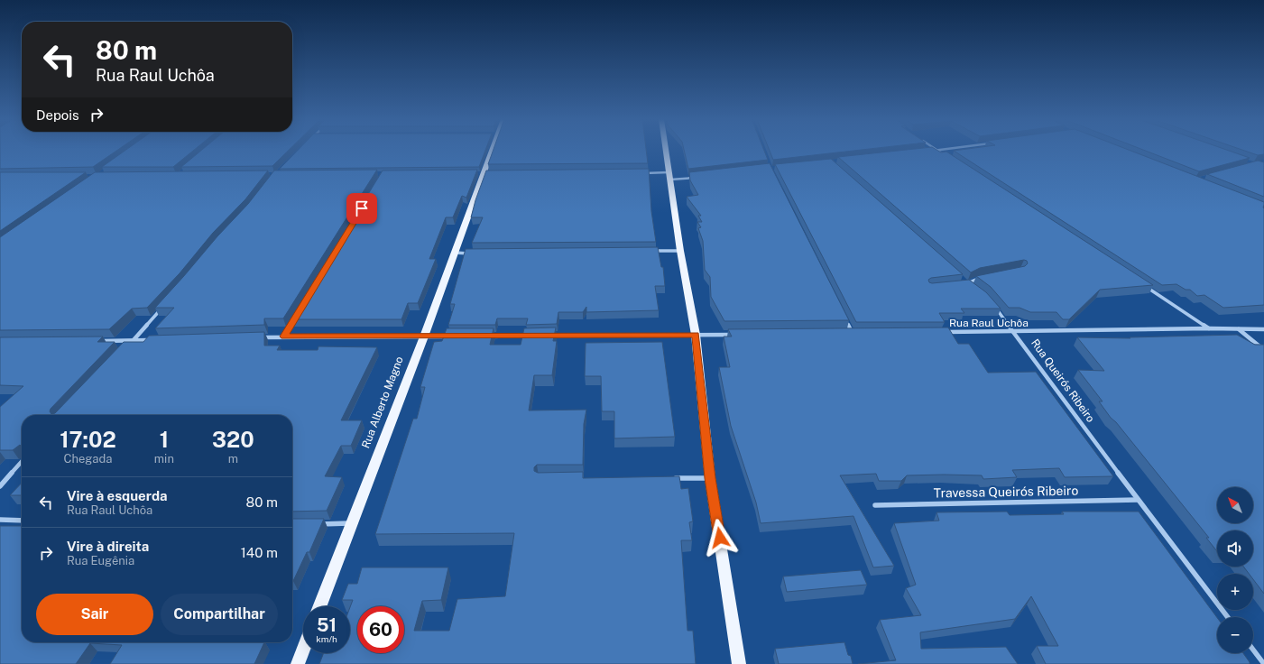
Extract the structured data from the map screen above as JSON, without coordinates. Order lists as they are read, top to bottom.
{
  "streets": {
    "main road": ["Rua Alberto Magno"],
    "street": ["Rua Raul Uchôa", "Rua Queirós Ribeiro", "Travessa Queirós Ribeiro"]
  },
  "crossings": [
    ["Rua Raul Uchôa", "Rua Queirós Ribeiro"],
    ["Rua Queirós Ribeiro", "Travessa Queirós Ribeiro"]
  ],
  "north": "top left",
  "page": {
    "turn": ["80 m", "Rua Raul Uchôa"],
    "then": "Depois",
    "eta": [
      "17:02",
      "Chegada",
      "1",
      "min",
      "320",
      "m"
    ],
    "list": [
      {
        "name": "Vire à esquerda",
        "note": "Rua Raul Uchôa",
        "value": "80 m"
      },
      {
        "name": "Vire à direita",
        "note": "Rua Eugênia",
        "value": "140 m"
      }
    ],
    "map_buttons": ["+", "−"],
    "buttons": ["Sair", "Compartilhar"],
    "speed": "51 km/h",
    "limit": "60"
  }
}
